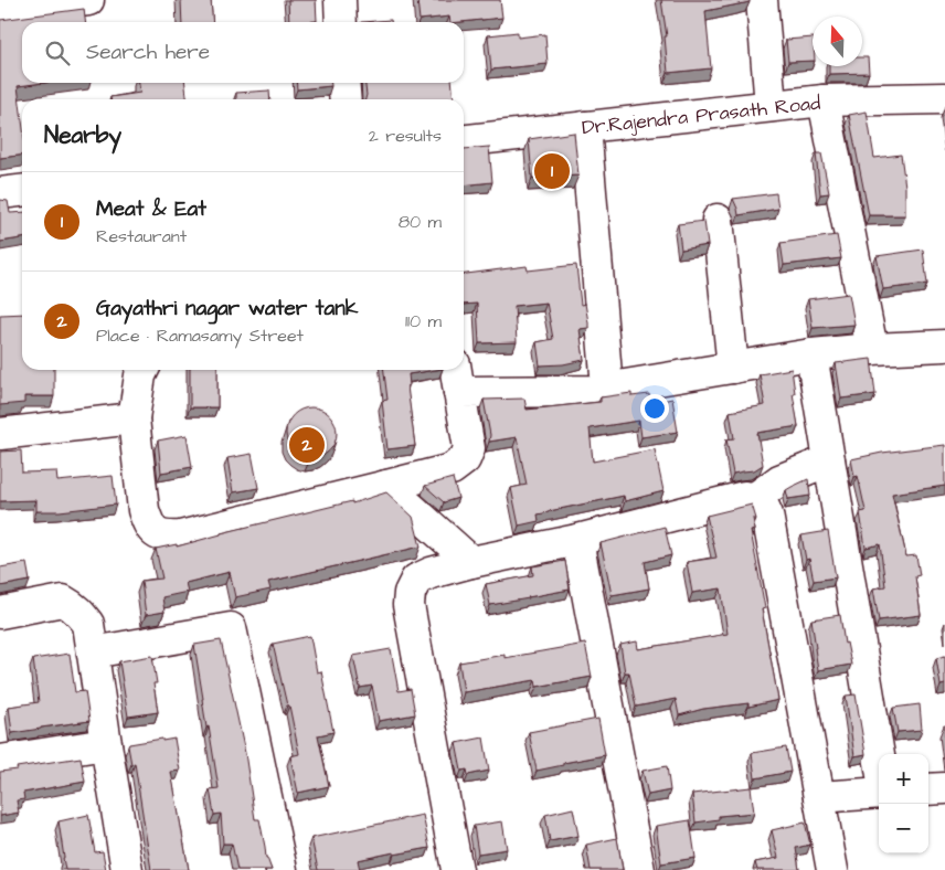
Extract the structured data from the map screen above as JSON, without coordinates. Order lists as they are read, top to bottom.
{
  "streets": {
    "street": ["Dr.Rajendra Prasath Road"]
  },
  "north": "top",
  "page": {
    "search": "Search here",
    "heading": ["Nearby", "2 results"],
    "pins": ["1", "2"],
    "list": [
      {
        "mark": "1",
        "name": "Meat & Eat",
        "note": "Restaurant",
        "value": "80 m"
      },
      {
        "mark": "2",
        "name": "Gayathri nagar water tank",
        "note": "Place · Ramasamy Street",
        "value": "110 m"
      }
    ],
    "map_buttons": ["+", "−"]
  }
}
